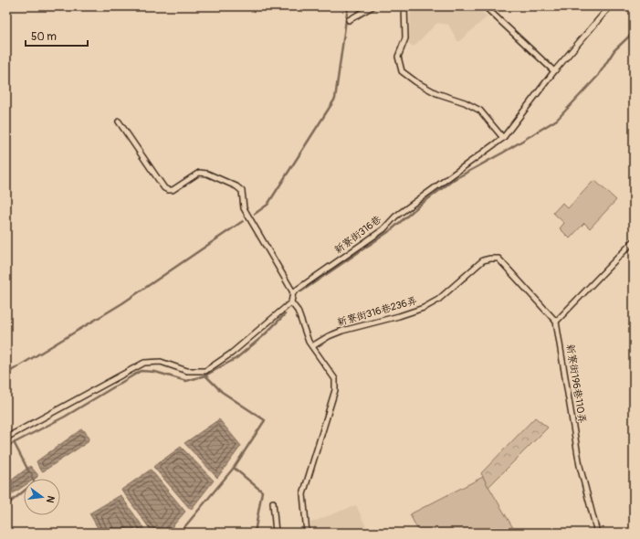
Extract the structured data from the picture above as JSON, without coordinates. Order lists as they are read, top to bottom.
{
  "streets": {
    "lane": ["新寮街316巷", "新寮街316巷236弄", "新寮街196巷110弄"]
  },
  "crossings": [
    ["新寮街316巷236弄", "新寮街196巷110弄"]
  ],
  "scale_bar": "50 m",
  "north": "right"
}
